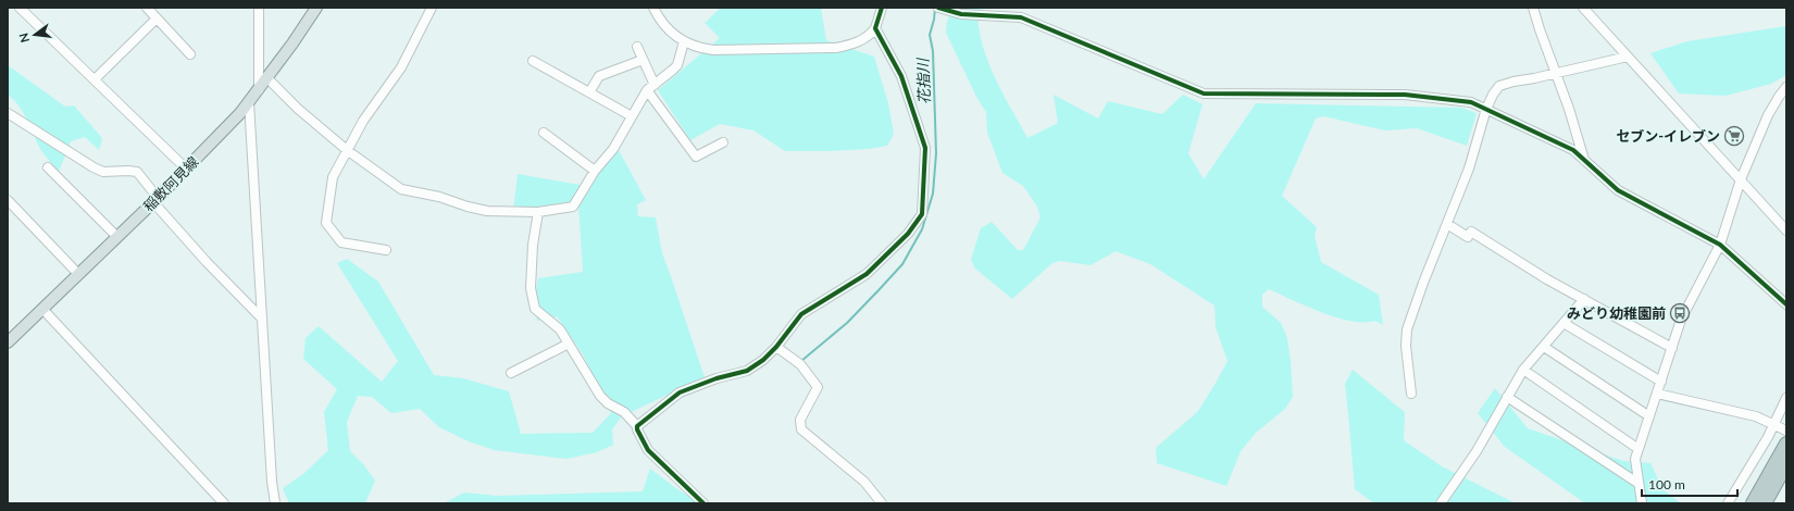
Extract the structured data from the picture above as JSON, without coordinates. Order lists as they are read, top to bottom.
{
  "streets": {
    "main road": ["稲敷阿見線"]
  },
  "water": ["花指川"],
  "places": {
    "supermarket": ["セブン-イレブン"],
    "bus stop": ["みどり幼稚園前"]
  },
  "scale_bar": "100 m",
  "north": "left"
}
